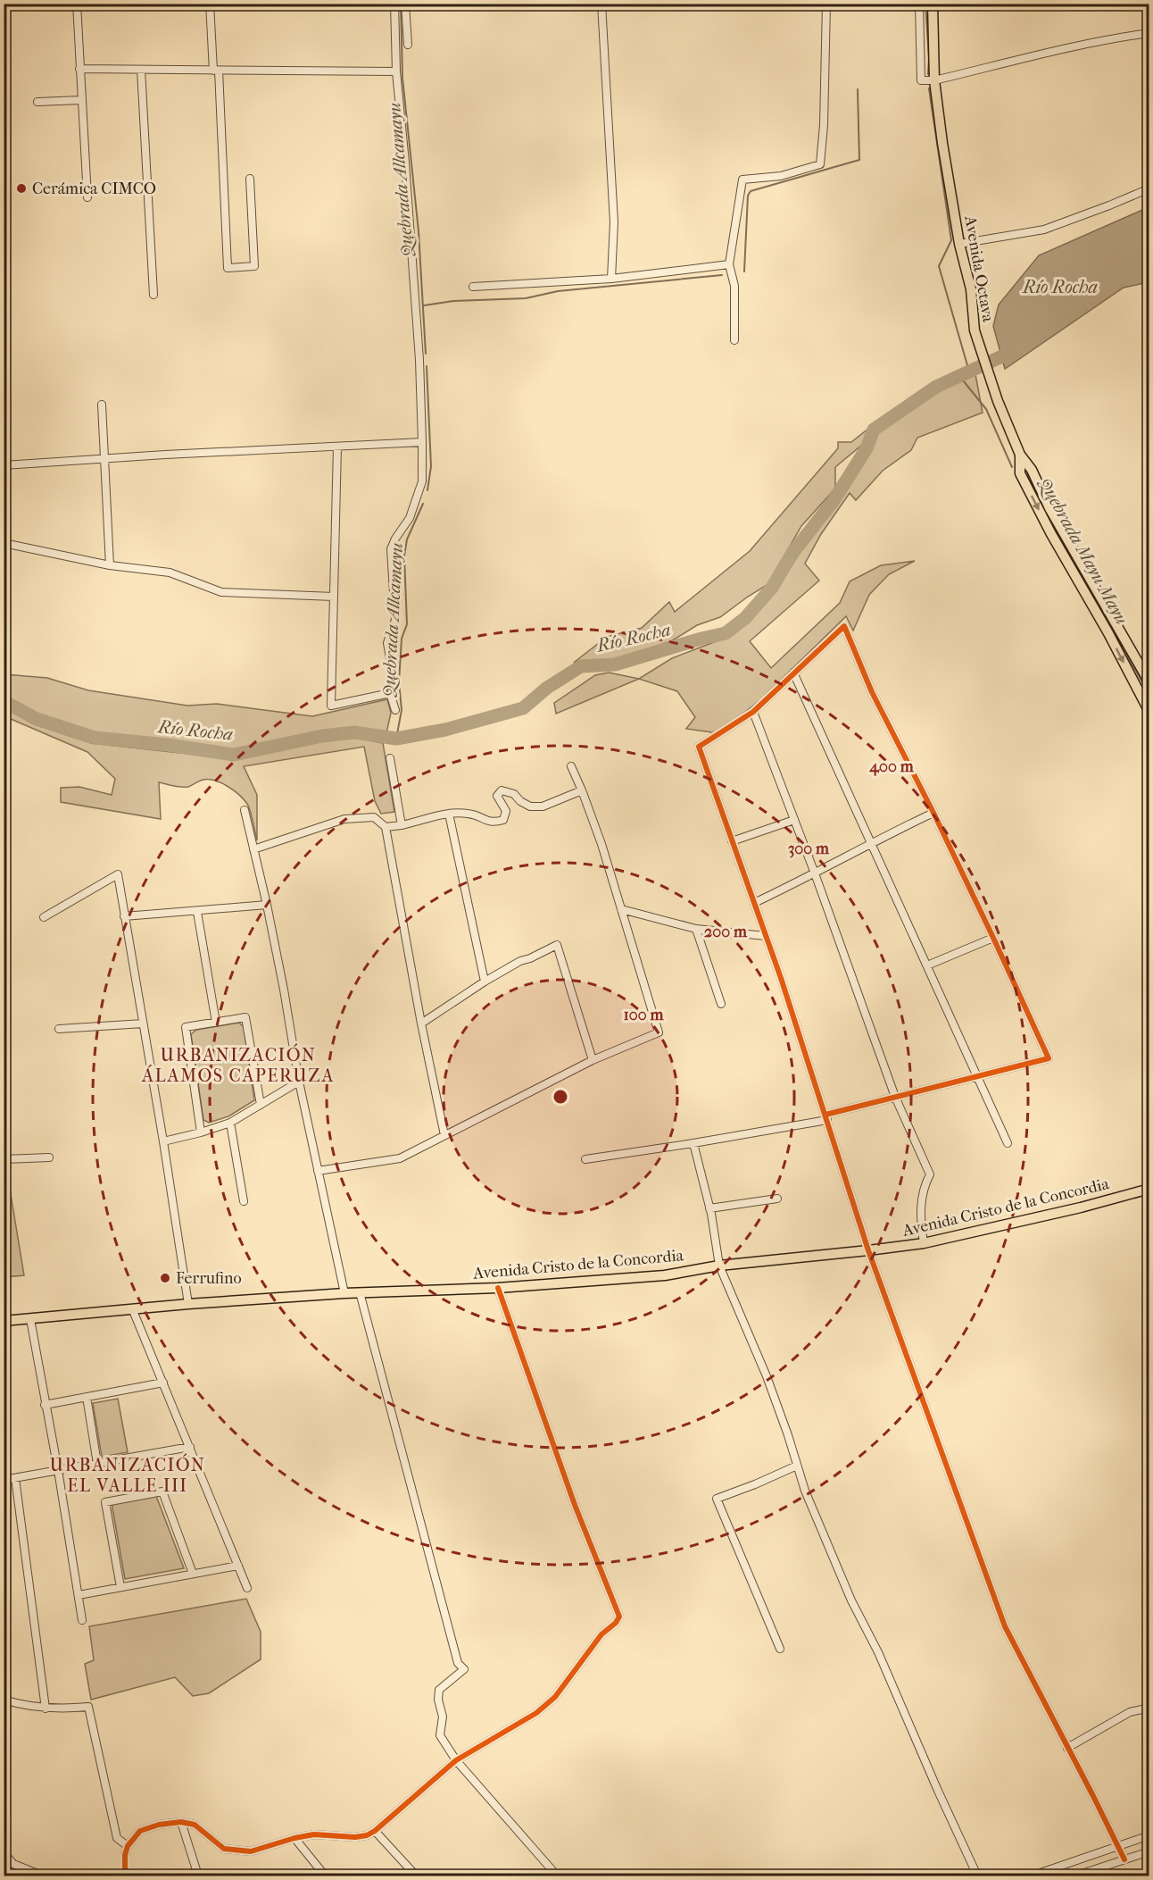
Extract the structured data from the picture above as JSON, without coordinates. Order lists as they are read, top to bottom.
{
  "streets": {
    "main road": ["Avenida Octava", "Avenida Cristo de la Concordia"]
  },
  "districts": ["URBANIZACIÓN ÁLAMOS CAPERUZA", "URBANIZACIÓN EL VALLE III"],
  "water": ["Quebrada Allcamayu", "Río Rocha", "Quebrada Mayu Mayu"],
  "places": ["Cerámica CIMCO", "Ferrufino"],
  "rings": [
    "400 m",
    "300 m",
    "200 m",
    "100 m"
  ]
}
